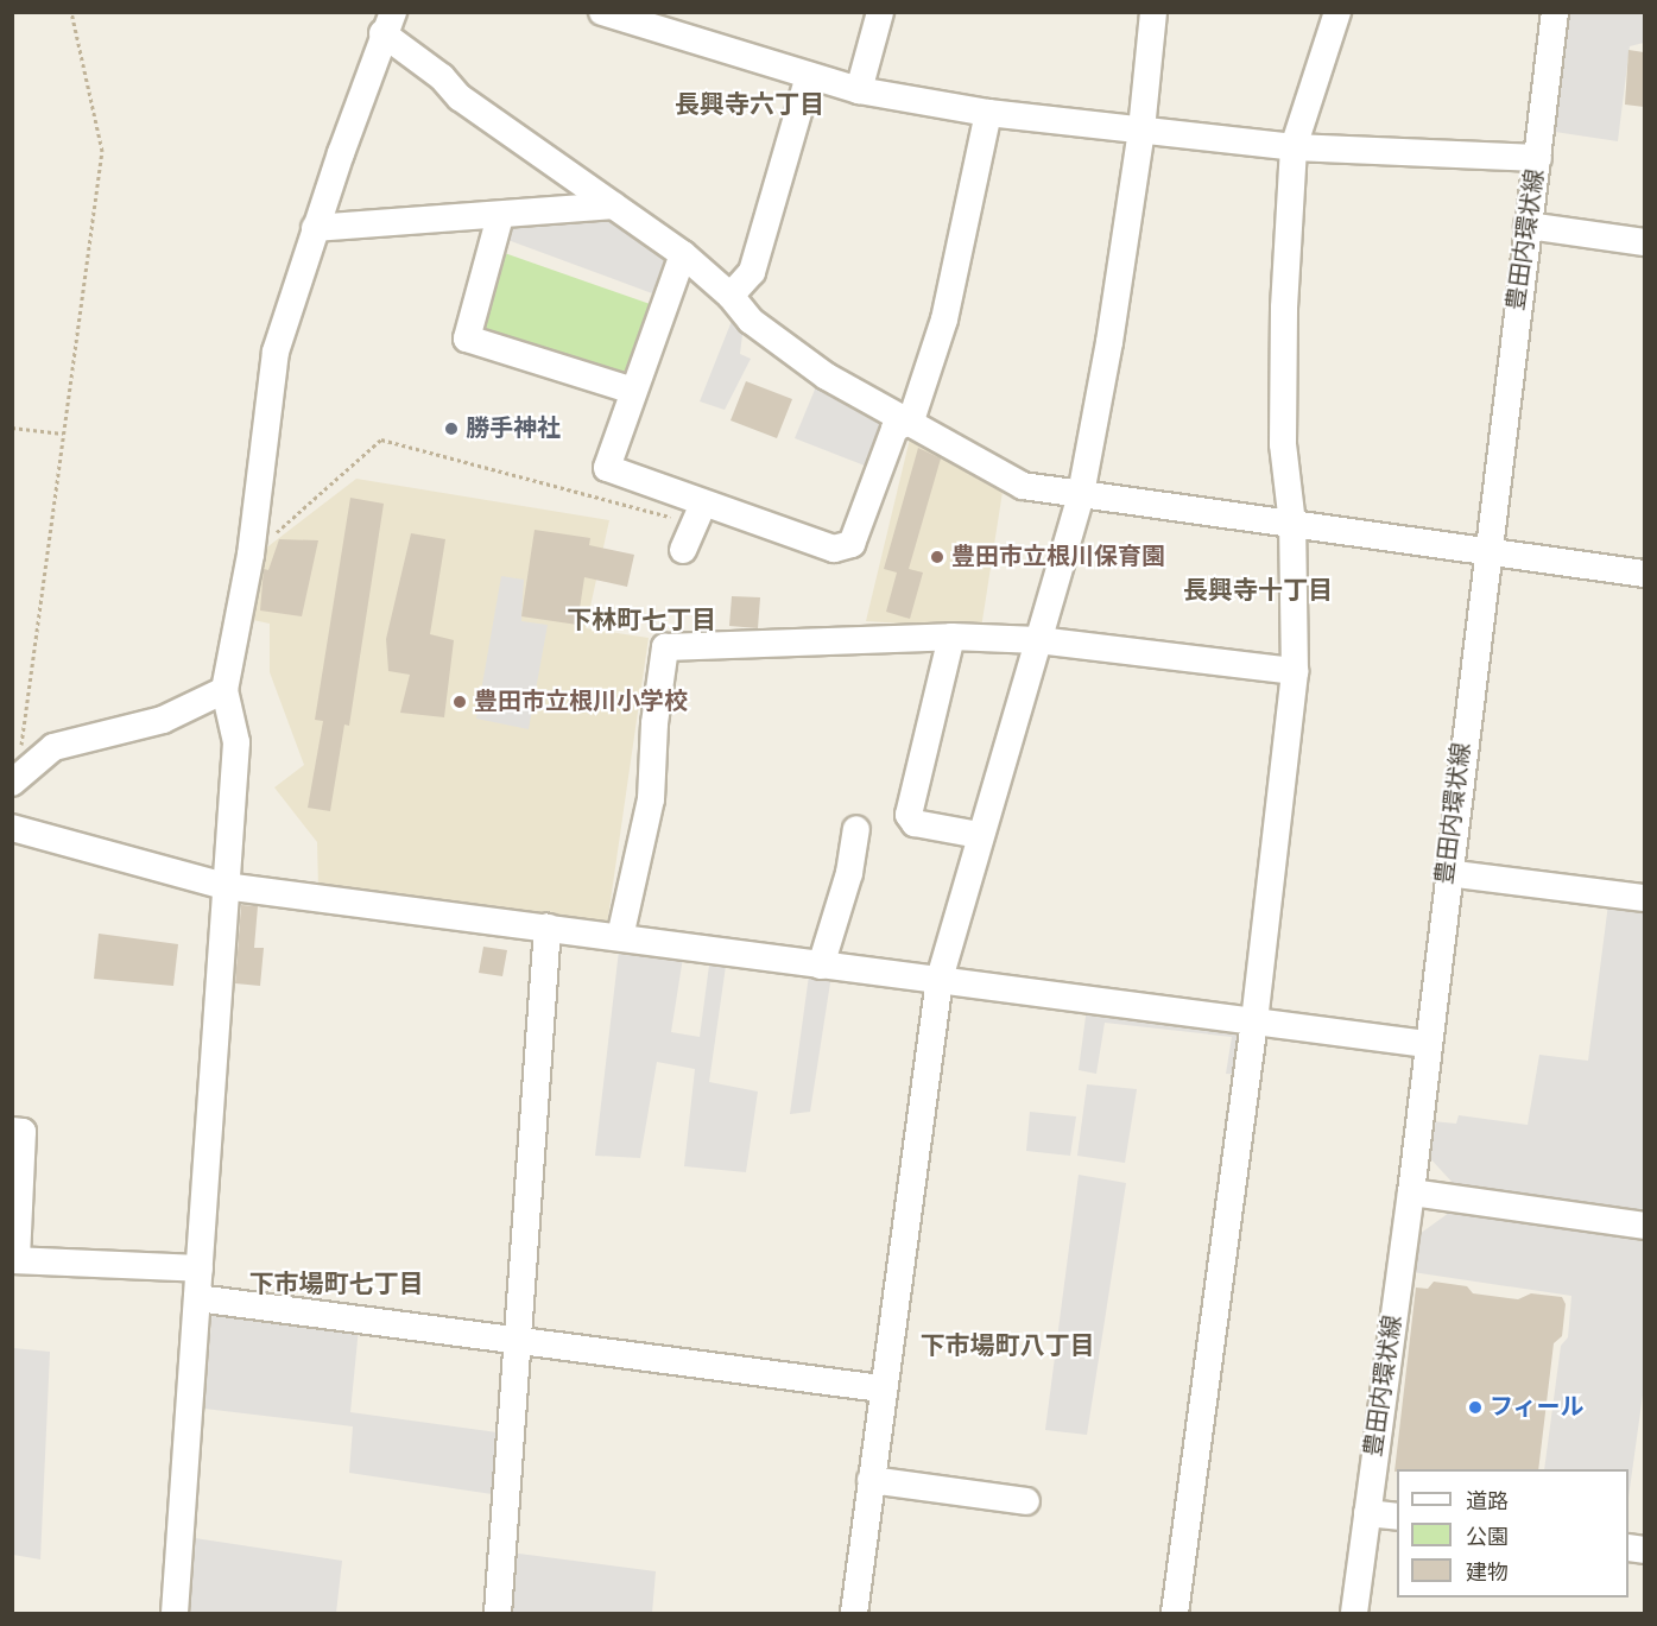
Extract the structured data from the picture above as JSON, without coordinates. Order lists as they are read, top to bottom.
{
  "streets": {
    "street": ["豊田内環状線"]
  },
  "districts": [
    "長興寺六丁目",
    "長興寺十丁目",
    "下林町七丁目",
    "下市場町七丁目",
    "下市場町八丁目"
  ],
  "places": [
    "勝手神社",
    "豊田市立根川保育園",
    "豊田市立根川小学校",
    "フィール"
  ],
  "legend": ["道路", "公園", "建物"]
}
